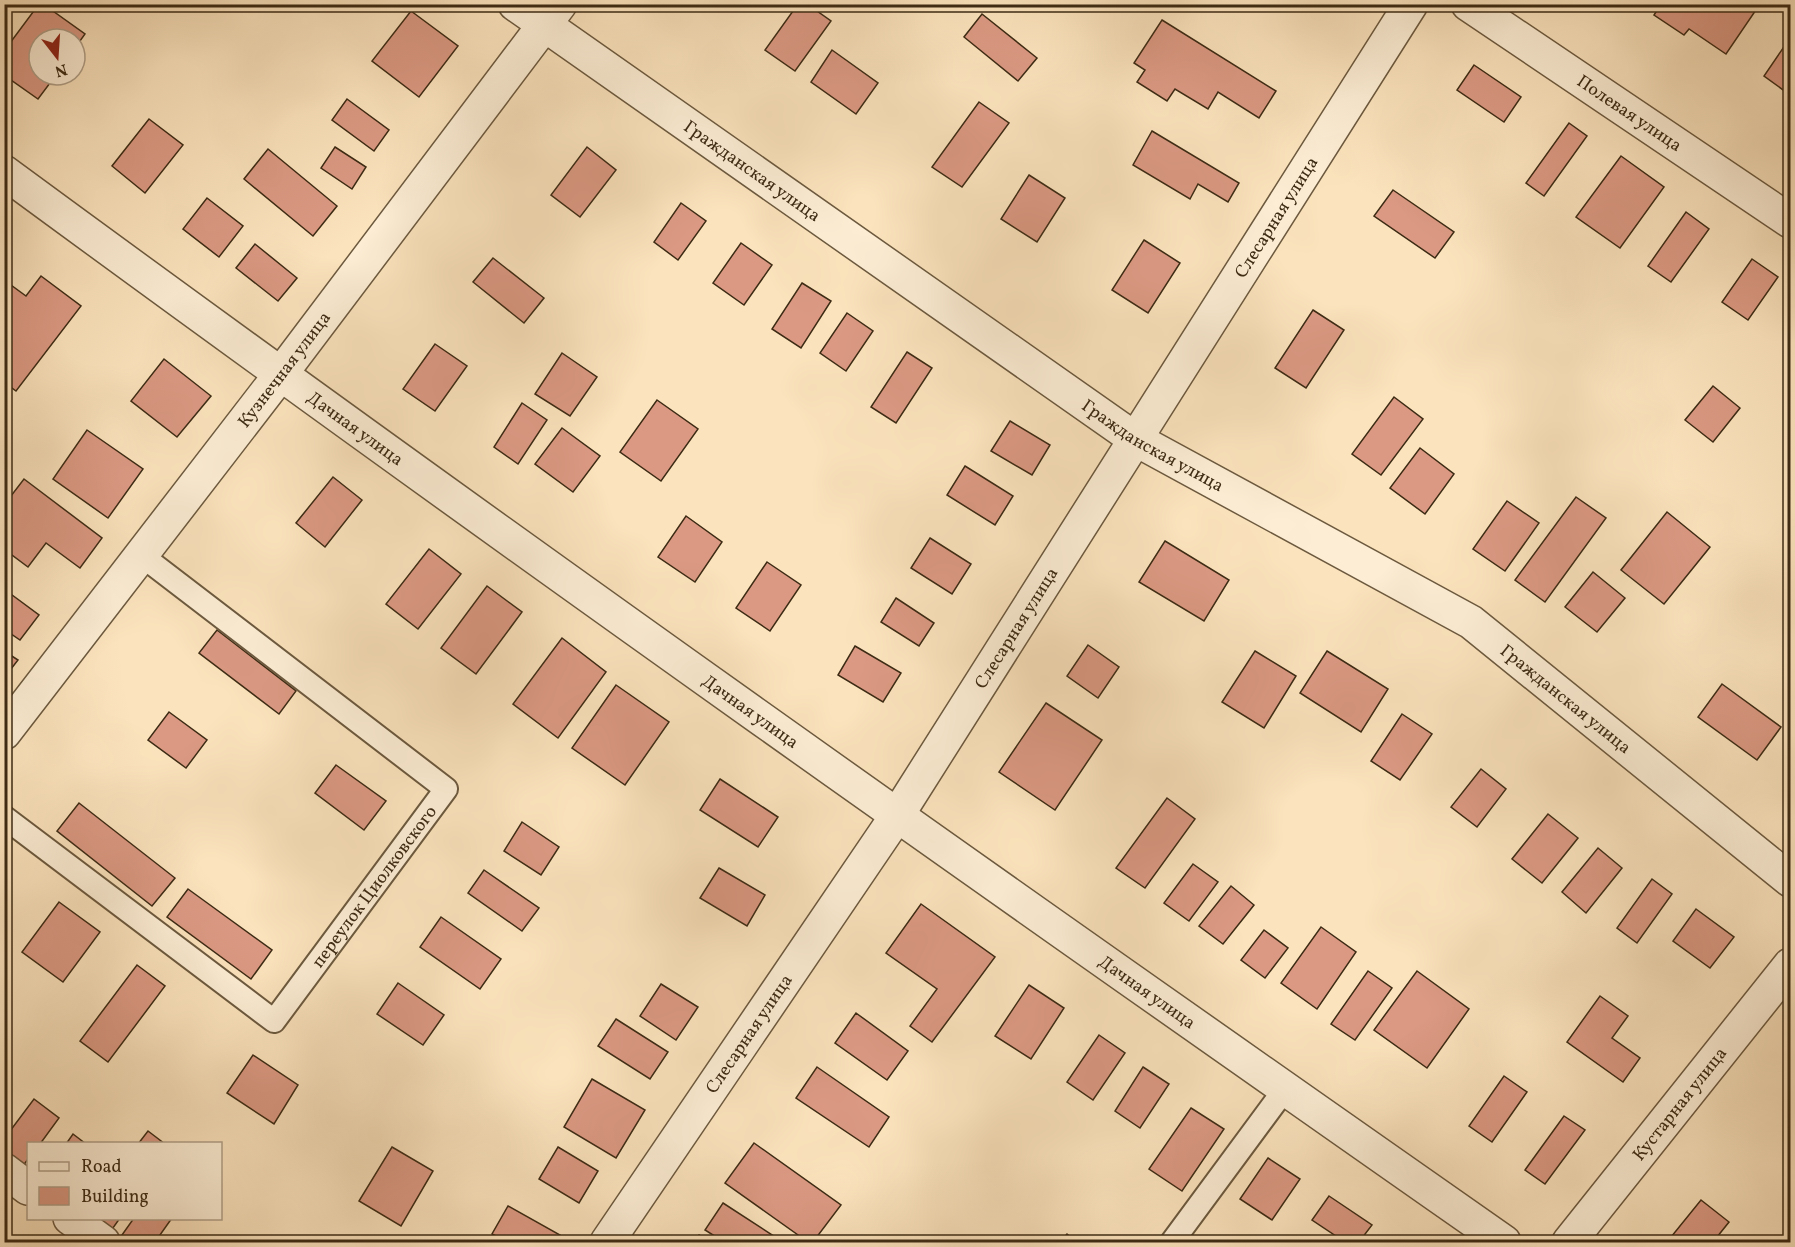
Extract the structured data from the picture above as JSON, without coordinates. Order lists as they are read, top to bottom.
{
  "streets": {
    "street": [
      "Полевая улица",
      "Гражданская улица",
      "Слесарная улица",
      "Кузнечная улица",
      "Дачная улица",
      "Кустарная улица"
    ],
    "lane": ["переулок Циолковского"]
  },
  "crossings": [
    ["Гражданская улица", "Слесарная улица"],
    ["Гражданская улица", "Кузнечная улица"],
    ["Слесарная улица", "Дачная улица"],
    ["Кузнечная улица", "Дачная улица"],
    ["Кузнечная улица", "переулок Циолковского"]
  ],
  "legend": ["Road", "Building"],
  "north": "bottom"
}
